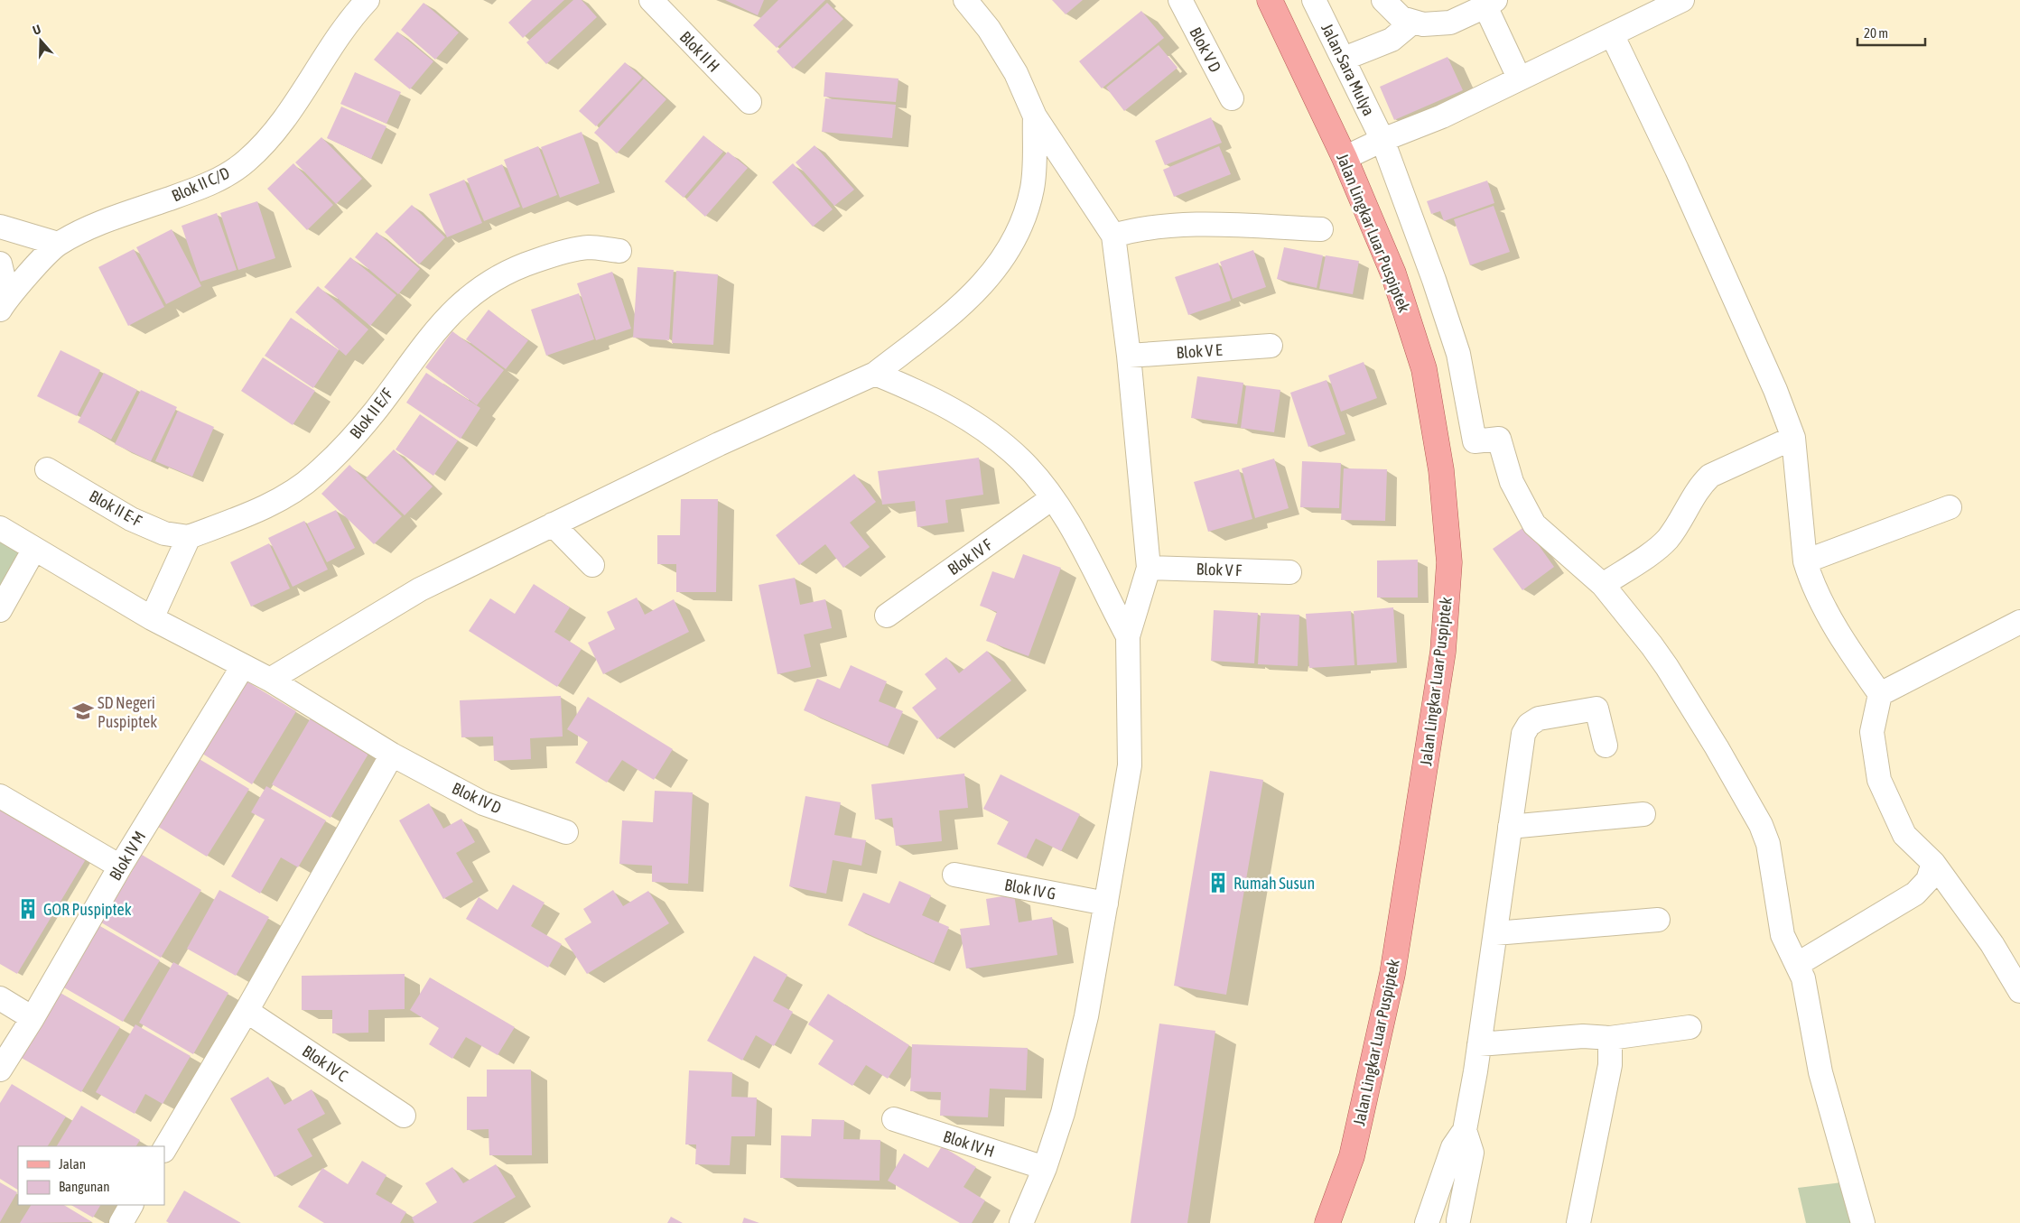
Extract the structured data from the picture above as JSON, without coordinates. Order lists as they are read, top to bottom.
{
  "streets": {
    "main road": ["Jalan Lingkar Luar Puspiptek"],
    "street": [
      "Blok V D",
      "Blok II H",
      "Jalan Sara Mulya",
      "Blok II C/D",
      "Blok V E",
      "Blok II E/F",
      "Blok II E-F",
      "Blok IV F",
      "Blok V F",
      "Blok IV D",
      "Blok IV M",
      "Blok IV G",
      "Blok IV C",
      "Blok IV H"
    ]
  },
  "crossings": [
    ["Blok II E/F", "Blok II E-F"],
    ["Blok IV D", "Blok IV M"]
  ],
  "places": {
    "school or university": ["SD Negeri Puspiptek"],
    "building": ["Rumah Susun", "GOR Puspiptek"]
  },
  "legend": ["Jalan", "Bangunan"],
  "scale_bar": "20 m",
  "north": "top"
}
